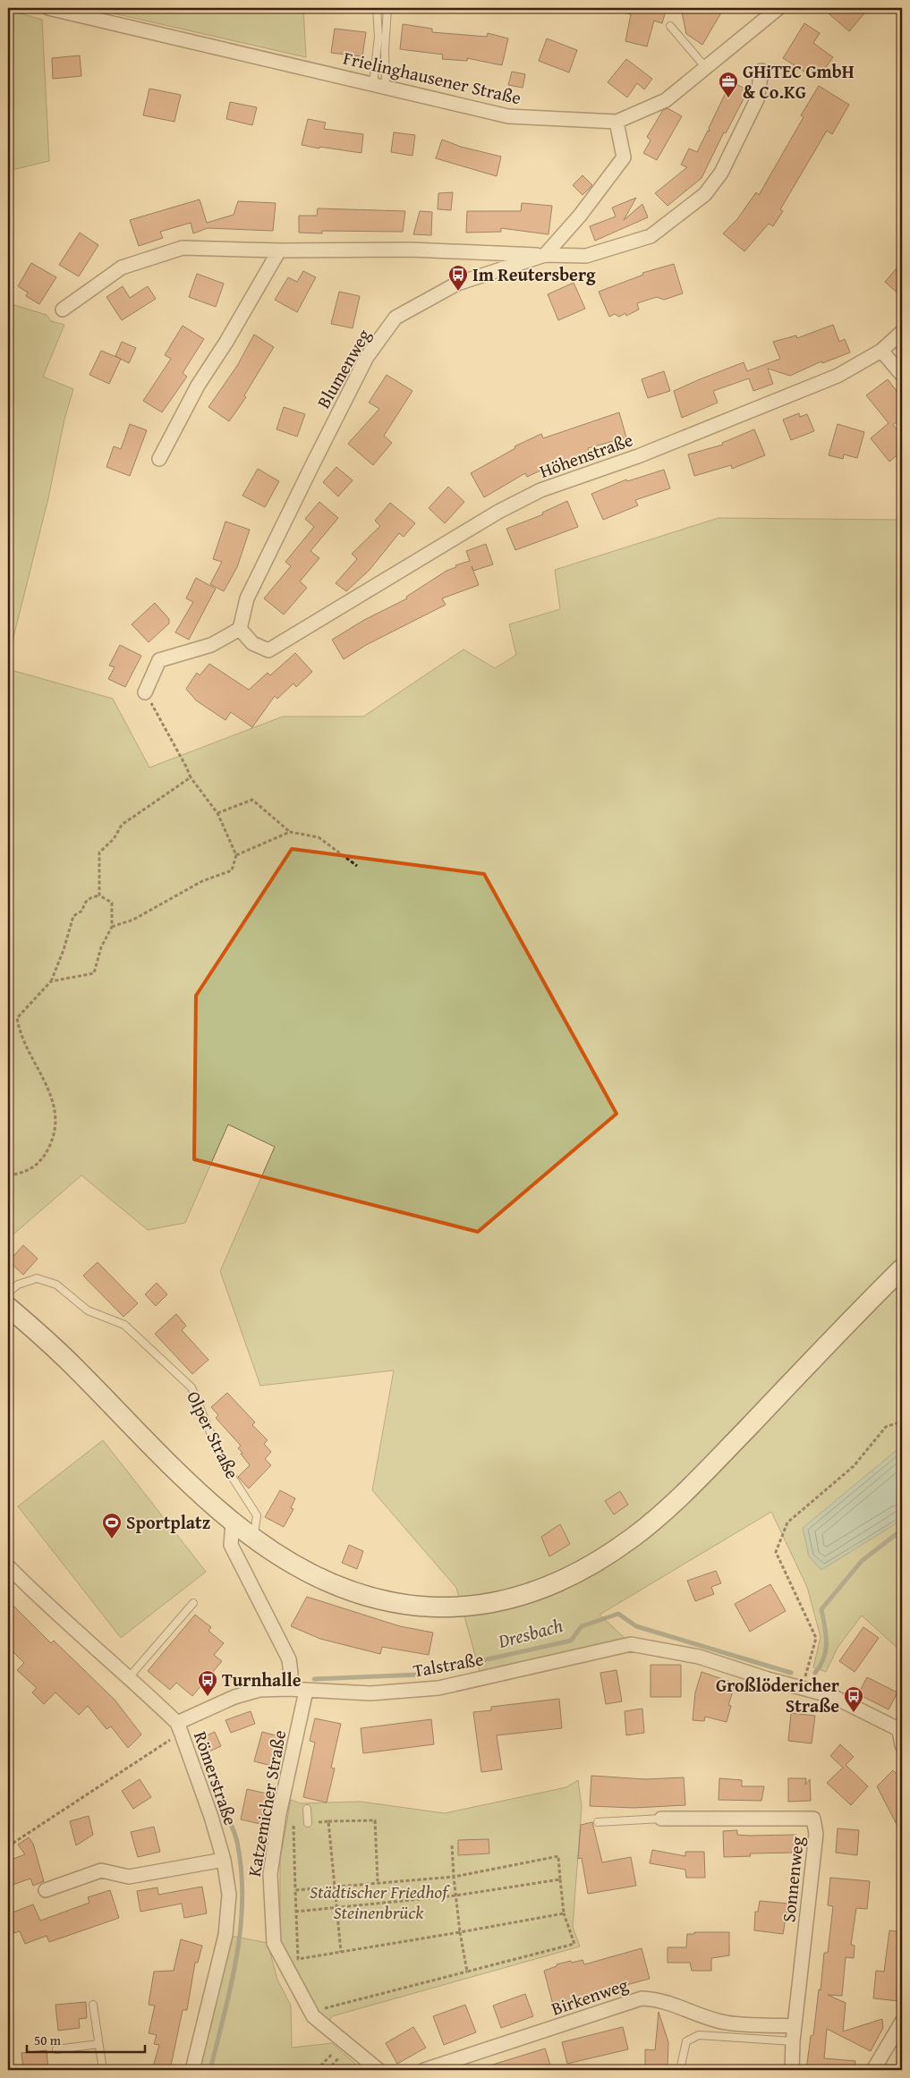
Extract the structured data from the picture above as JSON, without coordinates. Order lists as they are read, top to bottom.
{
  "streets": {
    "main road": ["Olper Straße"],
    "street": [
      "Frielinghausener Straße",
      "Blumenweg",
      "Höhenstraße",
      "Talstraße",
      "Römerstraße",
      "Katzemicher Straße",
      "Sonnenweg",
      "Birkenweg"
    ]
  },
  "crossings": [
    ["Blumenweg", "Höhenstraße"],
    ["Talstraße", "Römerstraße"],
    ["Talstraße", "Katzemicher Straße"],
    ["Sonnenweg", "Birkenweg"]
  ],
  "water": ["Dresbach"],
  "parks": ["Städtischer Friedhof Steinenbrück"],
  "places": {
    "office": ["GHiTEC GmbH & Co.KG"],
    "bus stop": ["Im Reutersberg", "Turnhalle", "Großlödericher Straße"],
    "sports": ["Sportplatz"]
  },
  "scale_bar": "50 m"
}
